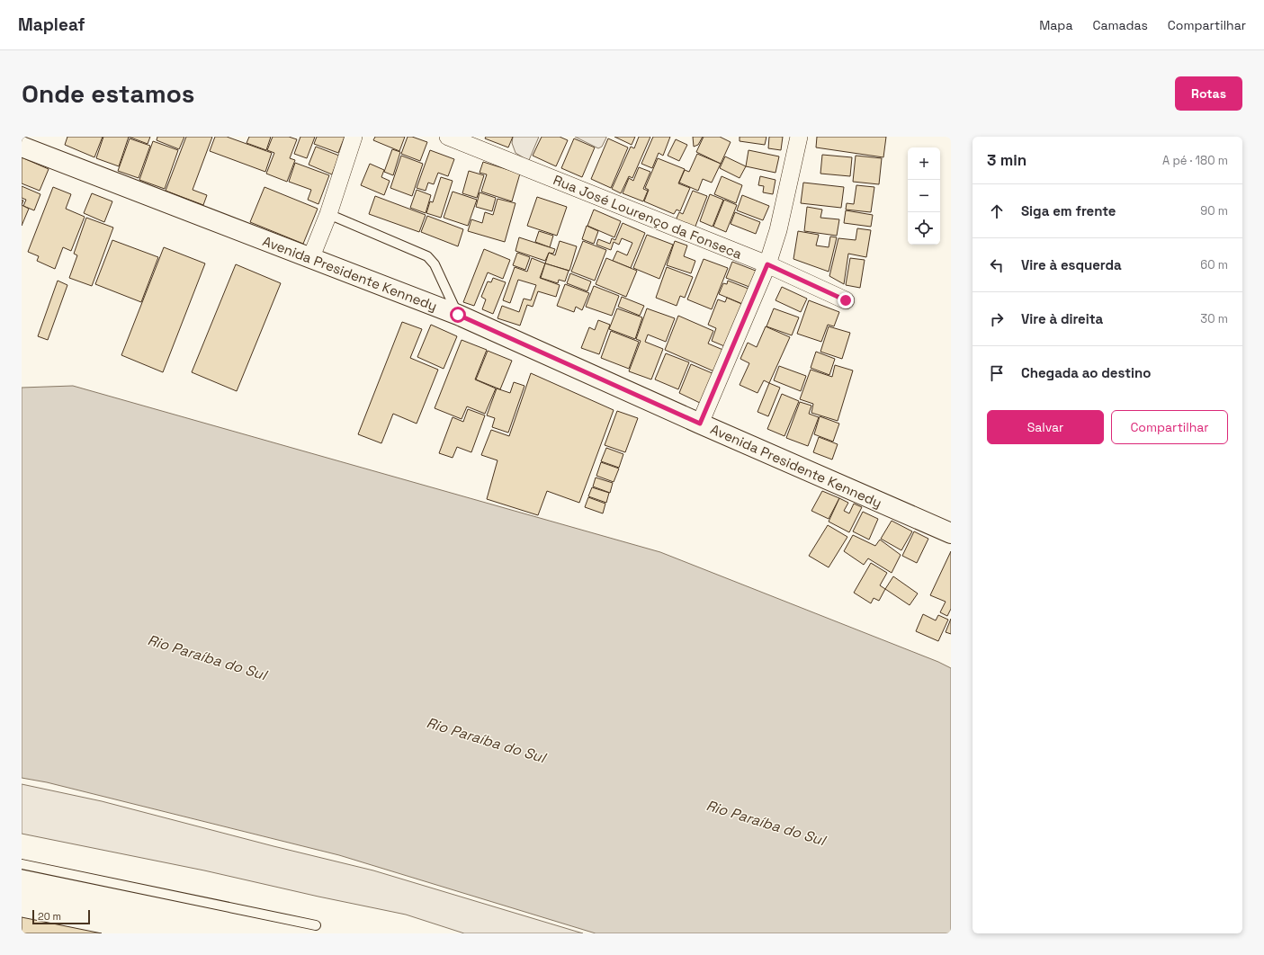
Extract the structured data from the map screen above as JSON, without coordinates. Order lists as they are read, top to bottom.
{
  "streets": {
    "main road": ["Avenida Presidente Kennedy"],
    "street": ["Rua José Lourenço da Fonseca"]
  },
  "water": ["Rio Paraíba do Sul"],
  "scale_bar": "20 m",
  "page": {
    "header": "Mapleaf",
    "nav": ["Mapa", "Camadas", "Compartilhar"],
    "buttons": [
      "Rotas",
      ["Salvar", "Compartilhar"]
    ],
    "title": "Onde estamos",
    "heading": ["3 min", "A pé · 180 m"],
    "map_buttons": ["+", "−"],
    "list": [
      ["Siga em frente", "90 m"],
      ["Vire à esquerda", "60 m"],
      ["Vire à direita", "30 m"],
      "Chegada ao destino"
    ],
    "scale": "20 m"
  }
}
